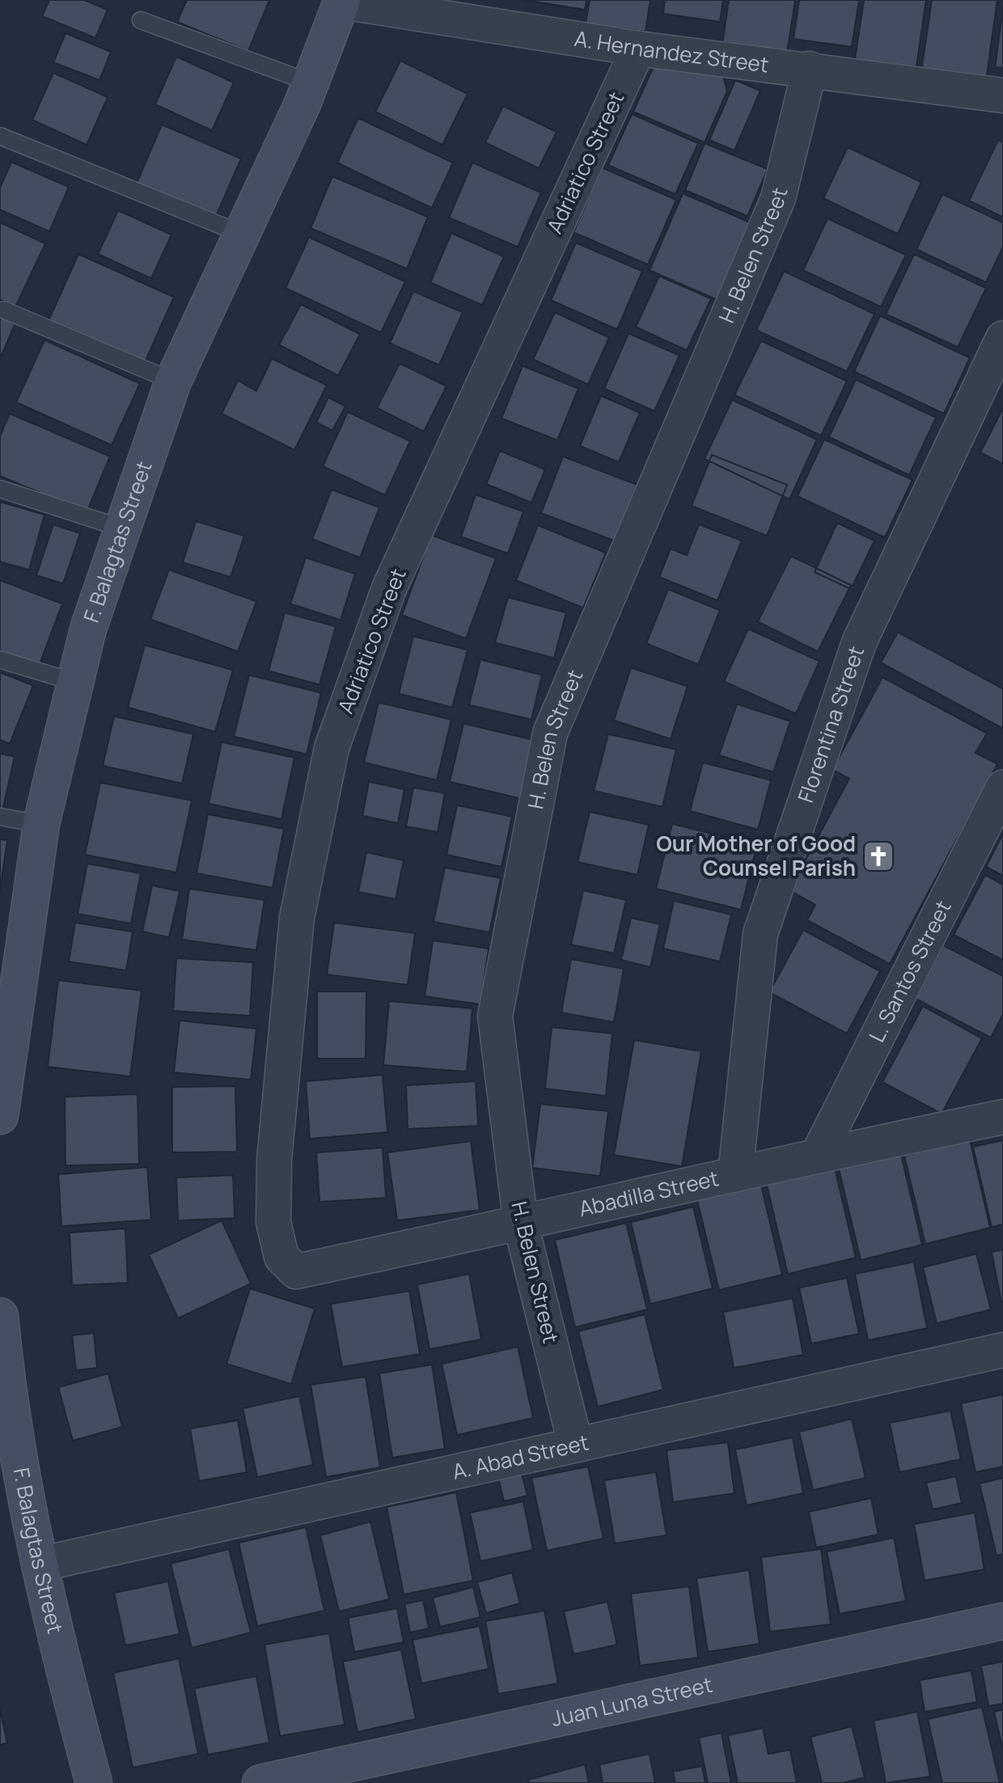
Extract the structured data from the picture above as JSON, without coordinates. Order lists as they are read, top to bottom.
{
  "streets": {
    "main road": ["F. Balagtas Street", "Juan Luna Street"],
    "street": [
      "A. Hernandez Street",
      "Adriatico Street",
      "H. Belen Street",
      "Florentina Street",
      "L. Santos Street",
      "Abadilla Street",
      "A. Abad Street"
    ]
  },
  "crossings": [
    ["A. Hernandez Street", "Adriatico Street"],
    ["A. Hernandez Street", "H. Belen Street"],
    ["A. Hernandez Street", "F. Balagtas Street"],
    ["Adriatico Street", "Abadilla Street"],
    ["H. Belen Street", "Abadilla Street"],
    ["H. Belen Street", "A. Abad Street"],
    ["F. Balagtas Street", "A. Abad Street"],
    ["Florentina Street", "Abadilla Street"],
    ["L. Santos Street", "Abadilla Street"]
  ],
  "places": {
    "church": ["Our Mother of Good Counsel Parish"]
  }
}
